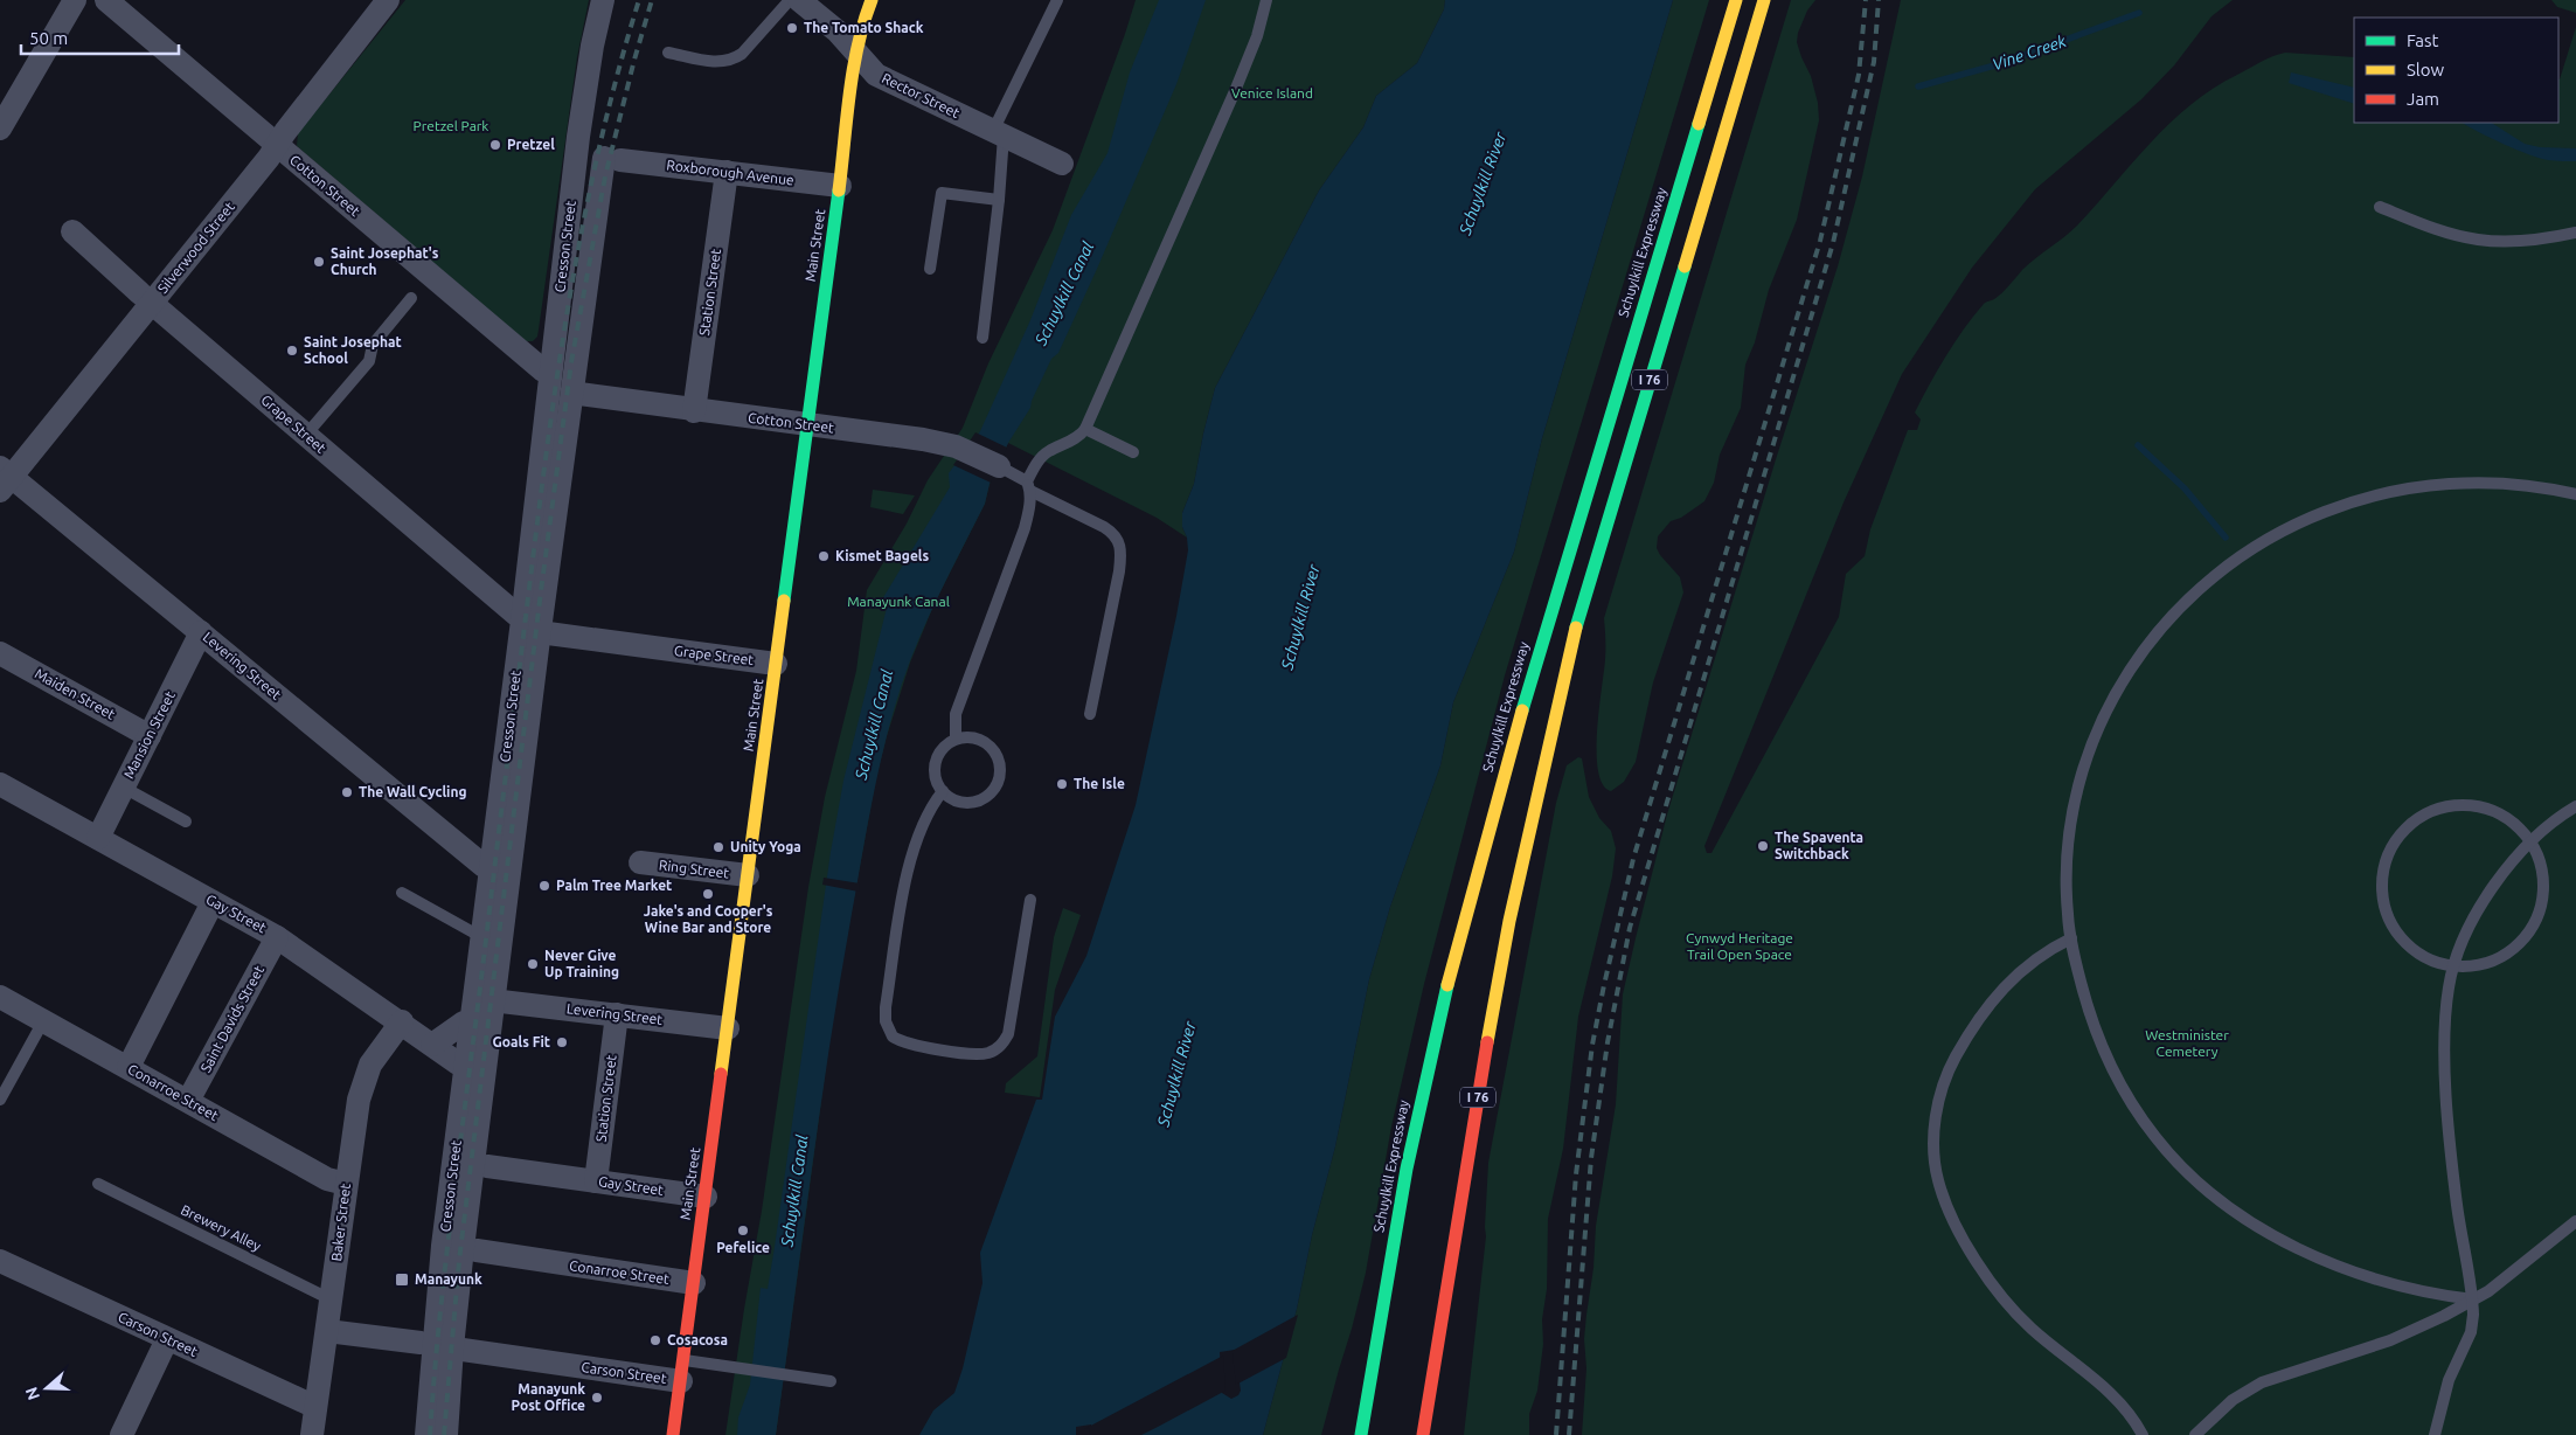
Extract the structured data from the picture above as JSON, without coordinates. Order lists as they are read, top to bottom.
{
  "streets": {
    "main road": ["Main Street", "Schuylkill Expressway", "I 76"],
    "street": [
      "Rector Street",
      "Roxborough Avenue",
      "Cotton Street",
      "Cresson Street",
      "Silverwood Street",
      "Station Street",
      "Grape Street",
      "Levering Street",
      "Maiden Street",
      "Mansion Street",
      "Ring Street",
      "Gay Street",
      "Saint Davids Street",
      "Conarroe Street",
      "Baker Street",
      "Carson Street"
    ],
    "lane": ["Brewery Alley"]
  },
  "crossings": [
    ["Rector Street", "Main Street"],
    ["Roxborough Avenue", "Main Street"],
    ["Roxborough Avenue", "Cresson Street"],
    ["Roxborough Avenue", "Station Street"],
    ["Cotton Street", "Main Street"],
    ["Cotton Street", "Silverwood Street"],
    ["Cotton Street", "Station Street"],
    ["Main Street", "Grape Street"],
    ["Main Street", "Levering Street"],
    ["Main Street", "Ring Street"],
    ["Main Street", "Gay Street"],
    ["Main Street", "Conarroe Street"],
    ["Main Street", "Carson Street"],
    ["Silverwood Street", "Grape Street"],
    ["Silverwood Street", "Levering Street"],
    ["Station Street", "Levering Street"],
    ["Station Street", "Gay Street"],
    ["Levering Street", "Mansion Street"],
    ["Maiden Street", "Mansion Street"],
    ["Mansion Street", "Gay Street"],
    ["Gay Street", "Saint Davids Street"],
    ["Gay Street", "Baker Street"],
    ["Saint Davids Street", "Conarroe Street"],
    ["Conarroe Street", "Baker Street"],
    ["Baker Street", "Brewery Alley"],
    ["Baker Street", "Carson Street"]
  ],
  "water": ["Vine Creek", "Schuylkill River", "Schuylkill Canal"],
  "parks": [
    "Venice Island",
    "Pretzel Park",
    "Manayunk Canal",
    "Cynwyd Heritage Trail Open Space",
    "Westminister Cemetery"
  ],
  "places": {
    "other": [
      "The Tomato Shack",
      "Pretzel",
      "Saint Josephat's Church",
      "Saint Josephat School",
      "Kismet Bagels",
      "The Isle",
      "The Wall Cycling",
      "The Spaventa Switchback",
      "Unity Yoga",
      "Palm Tree Market",
      "Jake's and Cooper's Wine Bar and Store",
      "Never Give Up Training",
      "Goals Fit",
      "Pefelice",
      "Cosacosa",
      "Manayunk Post Office"
    ],
    "transit": ["Manayunk"]
  },
  "legend": ["Fast", "Slow", "Jam"],
  "scale_bar": "50 m",
  "north": "left"
}
